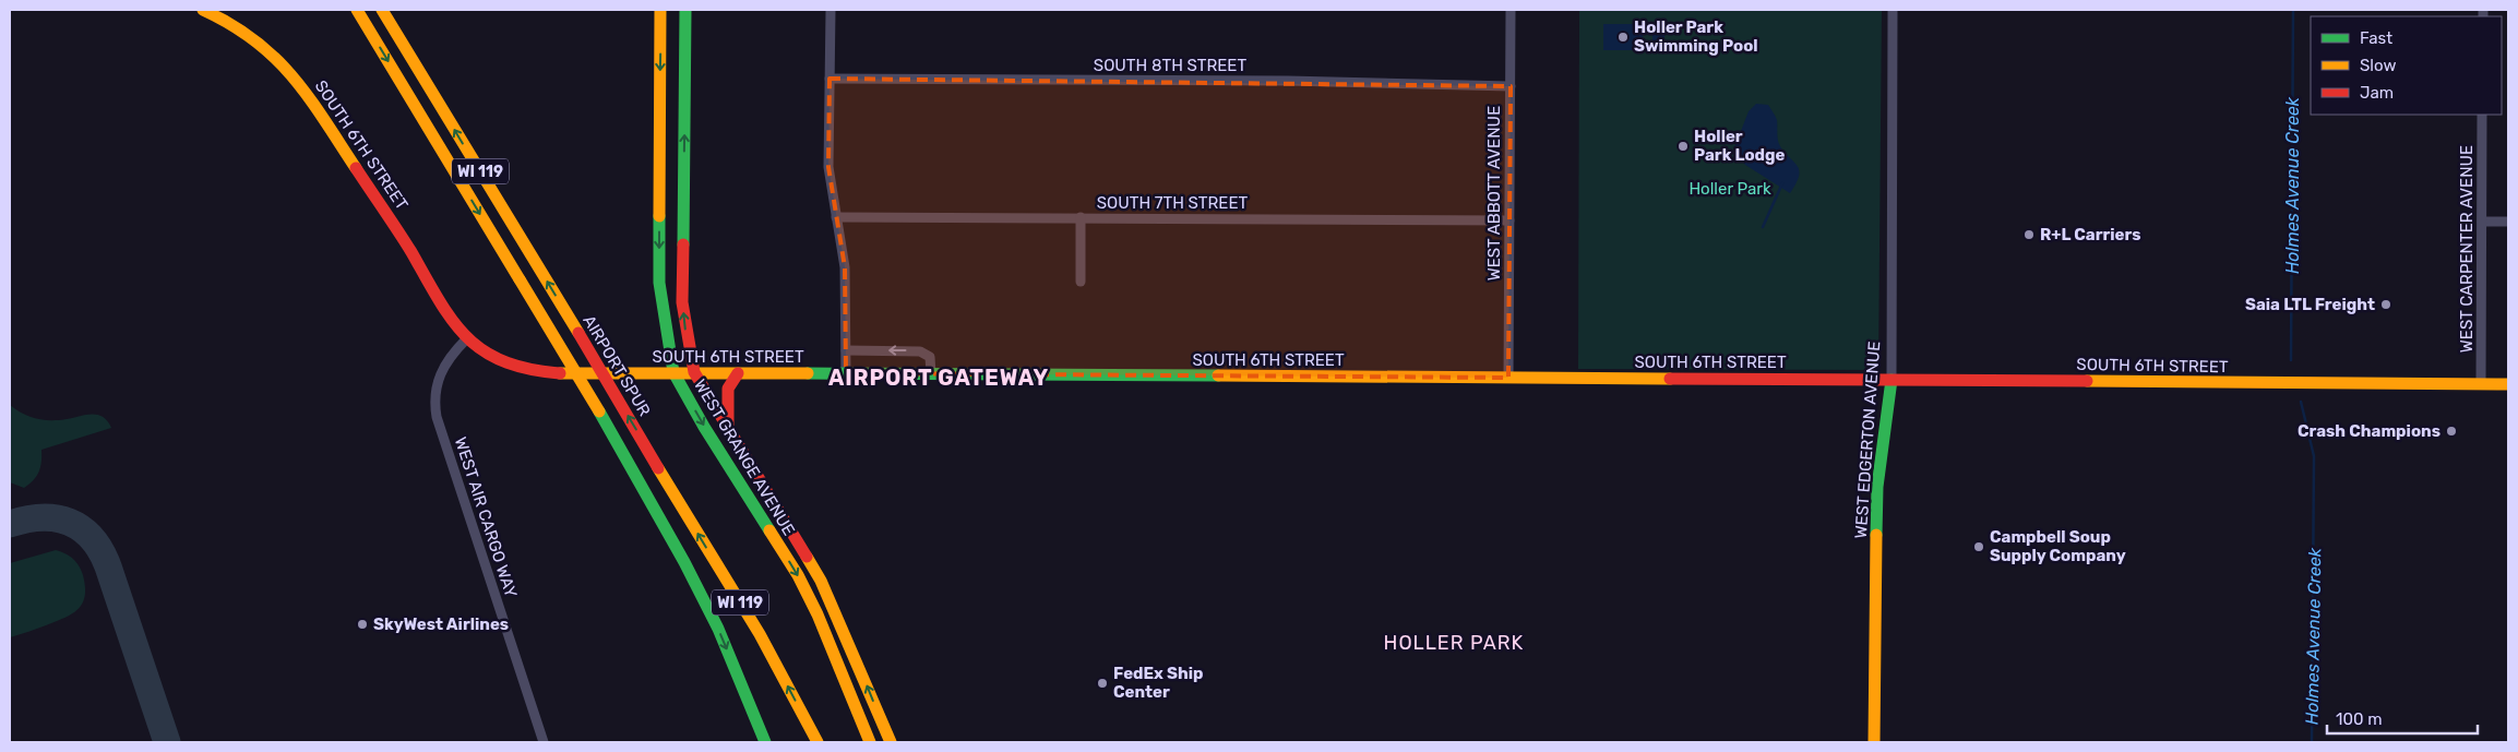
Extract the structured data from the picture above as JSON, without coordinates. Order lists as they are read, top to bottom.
{
  "streets": {
    "main road": [
      "SOUTH 6TH STREET",
      "WI 119",
      "AIRPORT SPUR",
      "WEST EDGERTON AVENUE",
      "WEST GRANGE AVENUE"
    ],
    "street": [
      "SOUTH 8TH STREET",
      "WEST ABBOTT AVENUE",
      "SOUTH 7TH STREET",
      "WEST CARPENTER AVENUE",
      "WEST AIR CARGO WAY"
    ]
  },
  "crossings": [
    ["SOUTH 8TH STREET", "WEST ABBOTT AVENUE"],
    ["SOUTH 6TH STREET", "WEST ABBOTT AVENUE"],
    ["SOUTH 6TH STREET", "WEST CARPENTER AVENUE"],
    ["SOUTH 6TH STREET", "WEST EDGERTON AVENUE"],
    ["SOUTH 6TH STREET", "WEST GRANGE AVENUE"],
    ["SOUTH 6TH STREET", "WEST AIR CARGO WAY"],
    ["WEST ABBOTT AVENUE", "SOUTH 7TH STREET"]
  ],
  "districts": ["AIRPORT GATEWAY", "HOLLER PARK"],
  "water": ["Holmes Avenue Creek"],
  "parks": ["Holler Park"],
  "places": [
    "Holler Park Swimming Pool",
    "Holler Park Lodge",
    "R+L Carriers",
    "Saia LTL Freight",
    "Crash Champions",
    "Campbell Soup Supply Company",
    "SkyWest Airlines",
    "FedEx Ship Center"
  ],
  "legend": ["Fast", "Slow", "Jam"],
  "scale_bar": "100 m"
}
